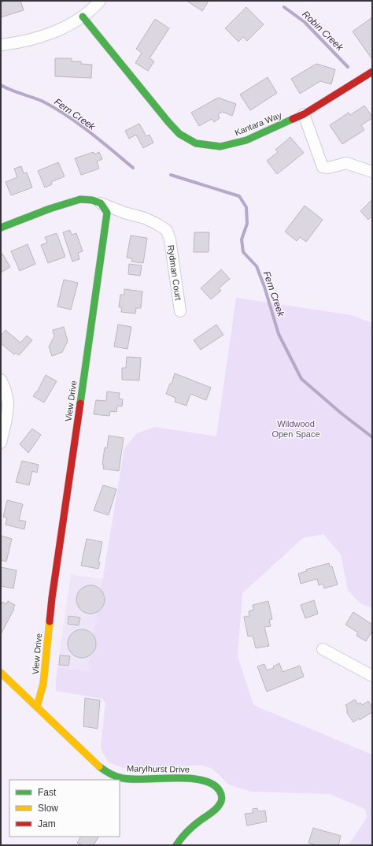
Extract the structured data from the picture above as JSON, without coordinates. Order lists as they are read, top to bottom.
{
  "streets": {
    "street": [
      "Kantara Way",
      "Rydman Court",
      "View Drive",
      "Marylhurst Drive"
    ]
  },
  "crossings": [
    ["Rydman Court", "View Drive"],
    ["View Drive", "Marylhurst Drive"]
  ],
  "water": ["Robin Creek", "Fern Creek"],
  "parks": ["Wildwood Open Space"],
  "legend": ["Fast", "Slow", "Jam"]
}
